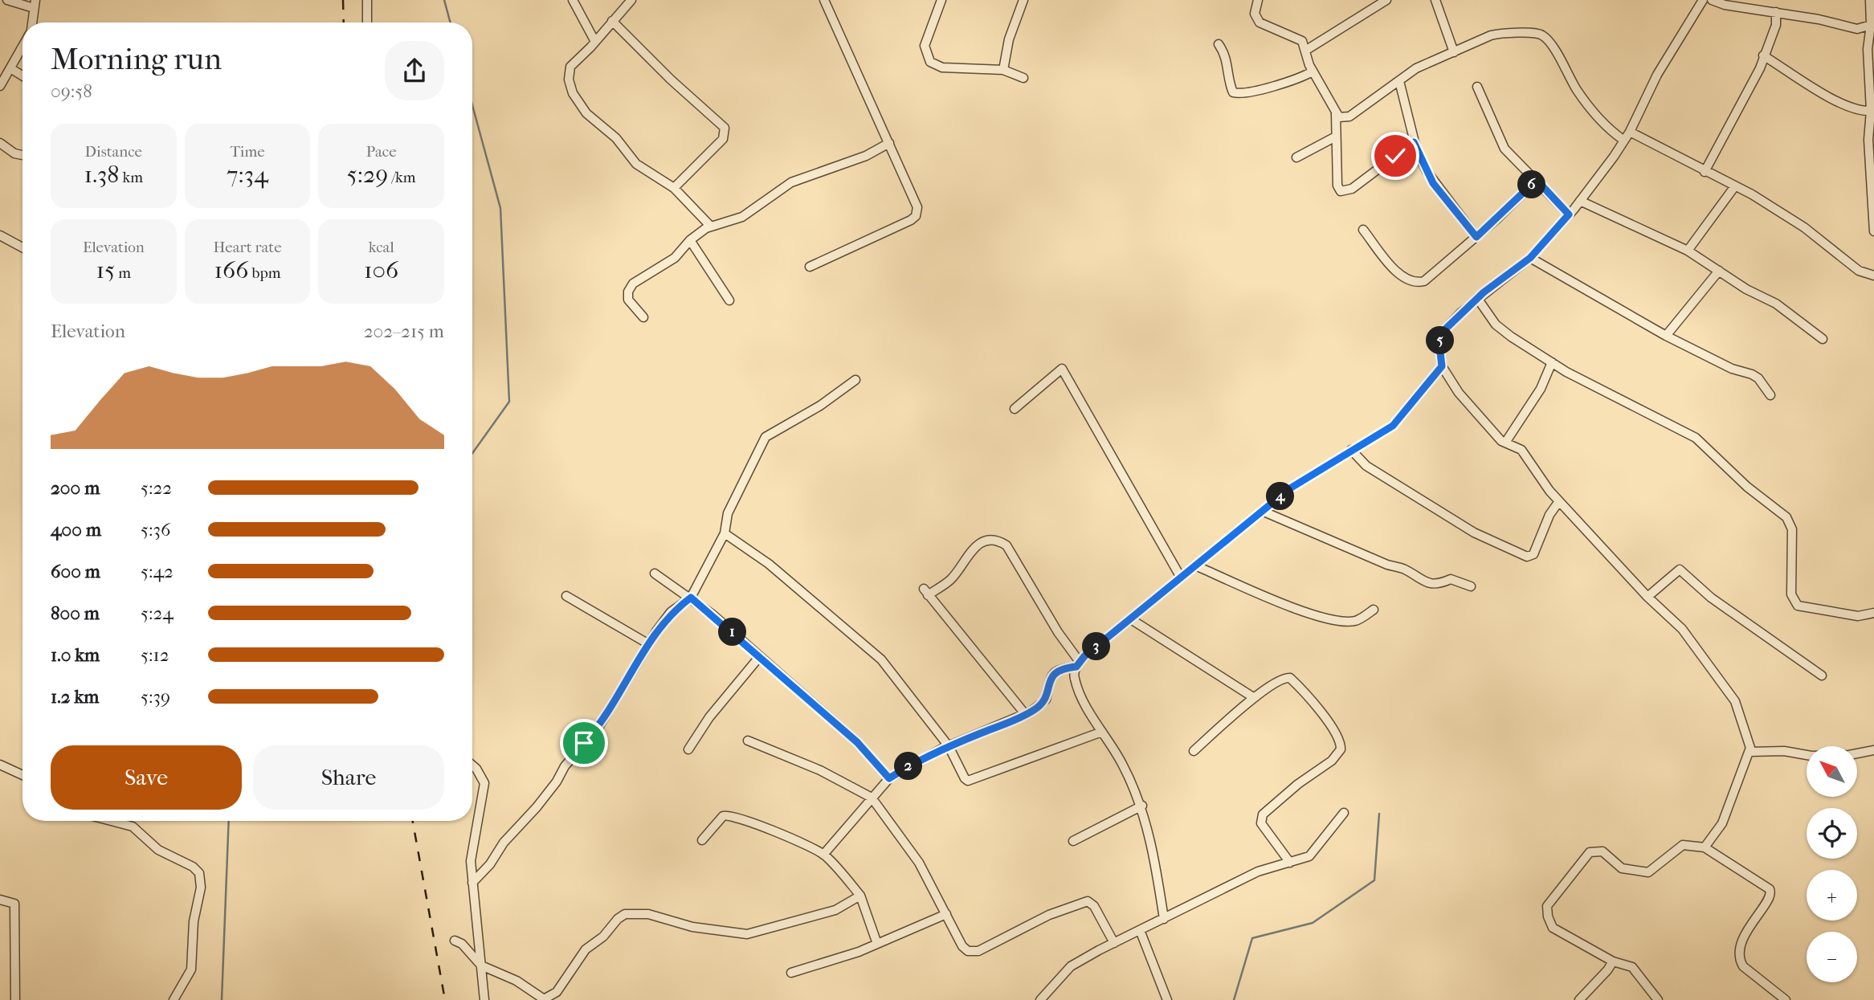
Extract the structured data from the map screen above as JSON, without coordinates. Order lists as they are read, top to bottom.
{
  "north": "top left",
  "page": {
    "heading": ["Morning run", "09:58"],
    "stats": [
      ["Distance", "1.38 km"],
      ["Time", "7:34"],
      ["Pace", "5:29 /km"],
      ["Elevation", "15 m"],
      ["Heart rate", "166 bpm"],
      ["kcal", "106"]
    ],
    "pins": [
      "6",
      "5",
      "4",
      "1",
      "3",
      "2"
    ],
    "chart": ["Elevation", "202–215 m"],
    "list": [
      {
        "name": "200 m",
        "note": "5:22"
      },
      {
        "name": "400 m",
        "note": "5:36"
      },
      {
        "name": "600 m",
        "note": "5:42"
      },
      {
        "name": "800 m",
        "note": "5:24"
      },
      {
        "name": "1.0 km",
        "note": "5:12"
      },
      {
        "name": "1.2 km",
        "note": "5:39"
      }
    ],
    "buttons": ["Save", "Share"],
    "map_buttons": ["+", "−"]
  }
}
